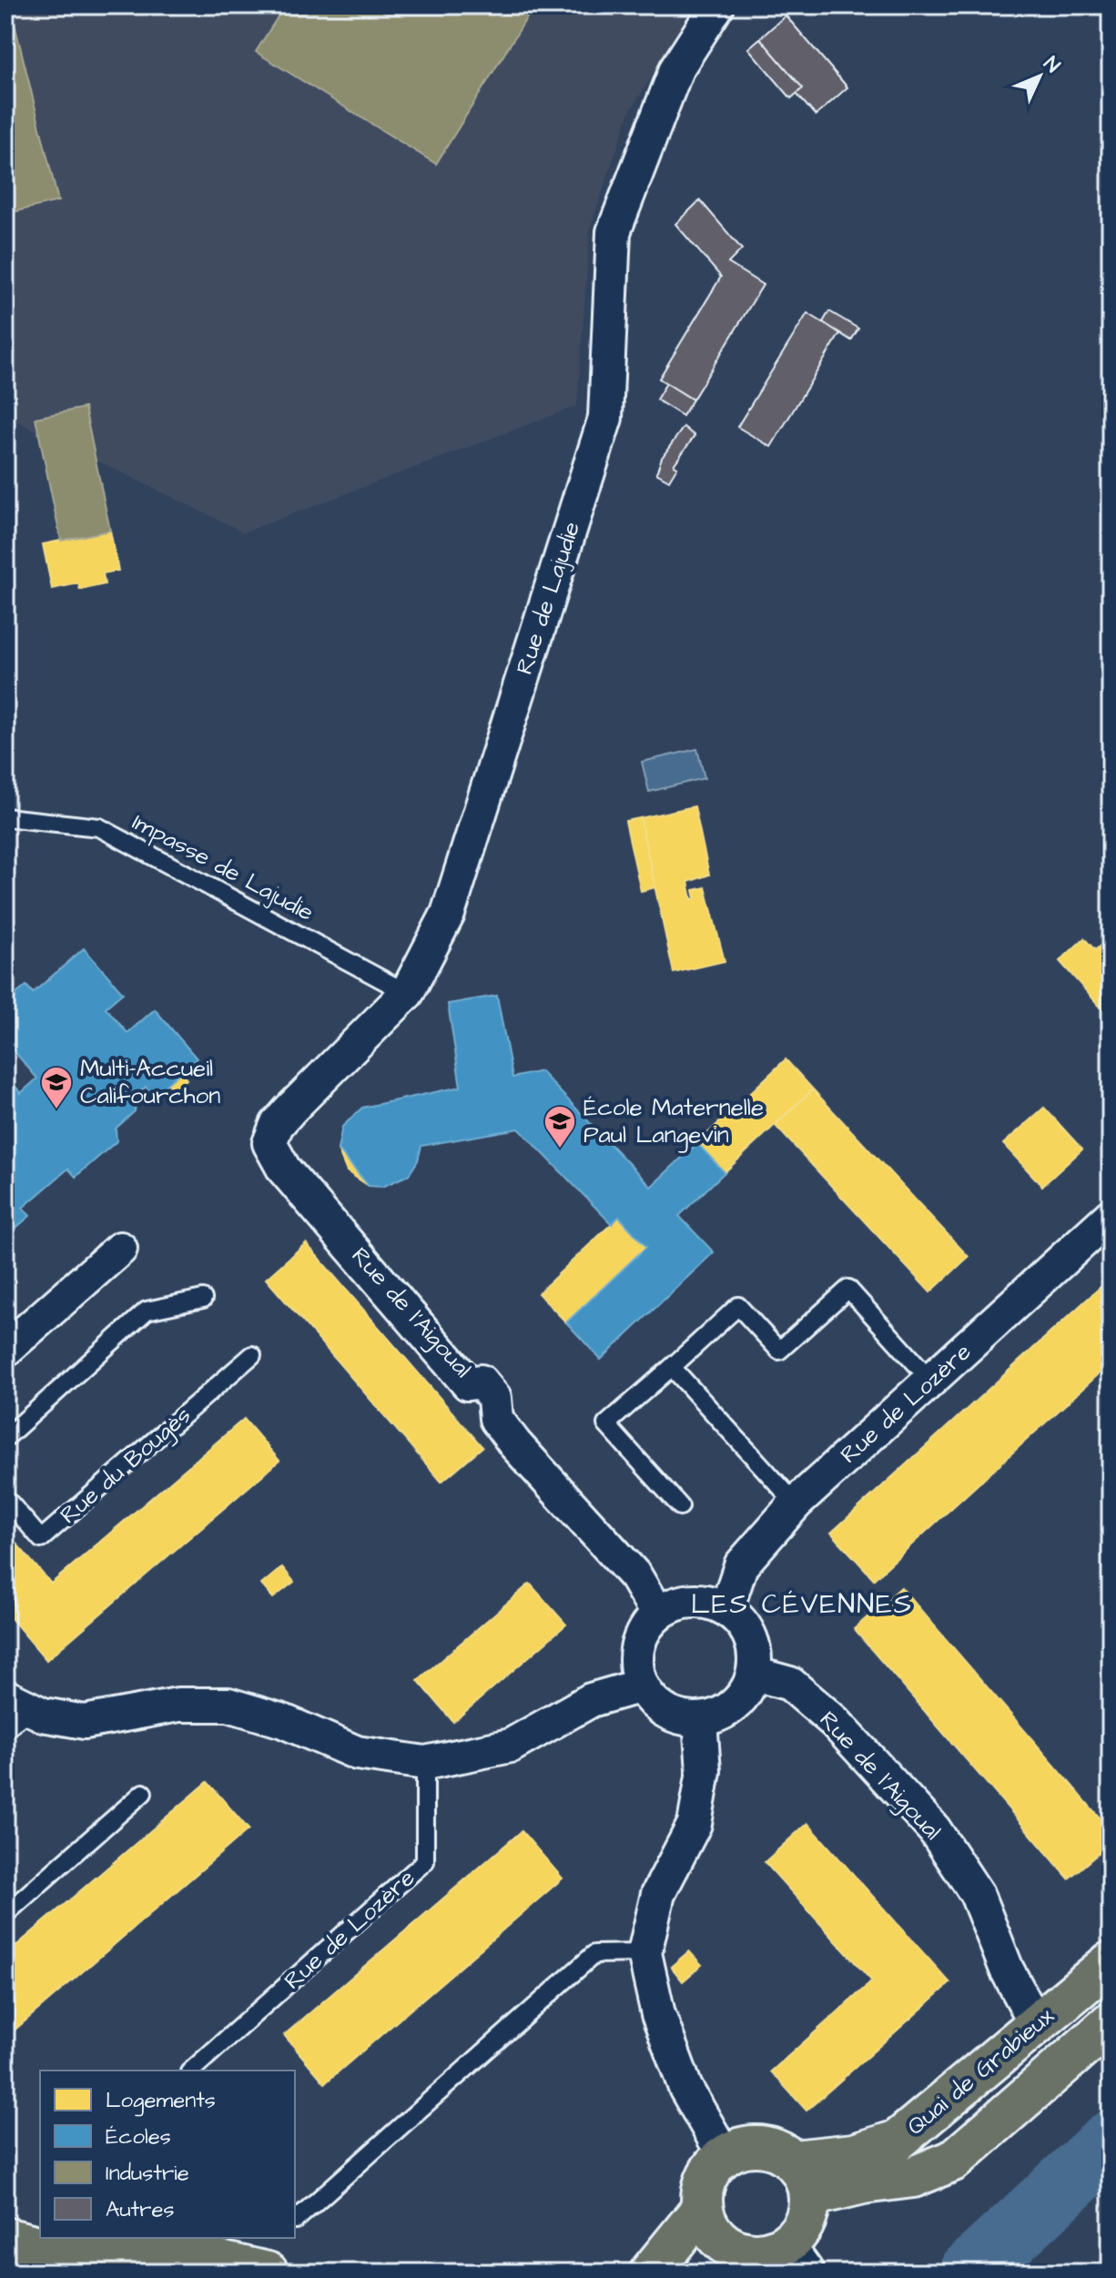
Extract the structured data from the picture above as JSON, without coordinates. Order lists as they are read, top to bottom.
{
  "streets": {
    "main road": ["Quai de Grabieux"],
    "street": ["Rue de Lajudie", "Rue de l'Aigoual", "Rue de Lozère"],
    "lane": ["Impasse de Lajudie", "Rue du Bougès"]
  },
  "crossings": [
    ["Rue de Lajudie", "Impasse de Lajudie"],
    ["Rue de Lajudie", "Rue de l'Aigoual"],
    ["Rue de l'Aigoual", "Rue de Lozère"],
    ["Rue de l'Aigoual", "Quai de Grabieux"]
  ],
  "districts": ["LES CÉVENNES"],
  "places": {
    "school or university": ["Multi-Accueil Califourchon", "École Maternelle Paul Langevin"]
  },
  "legend": [
    "Logements",
    "Écoles",
    "Industrie",
    "Autres"
  ],
  "north": "top right"
}
